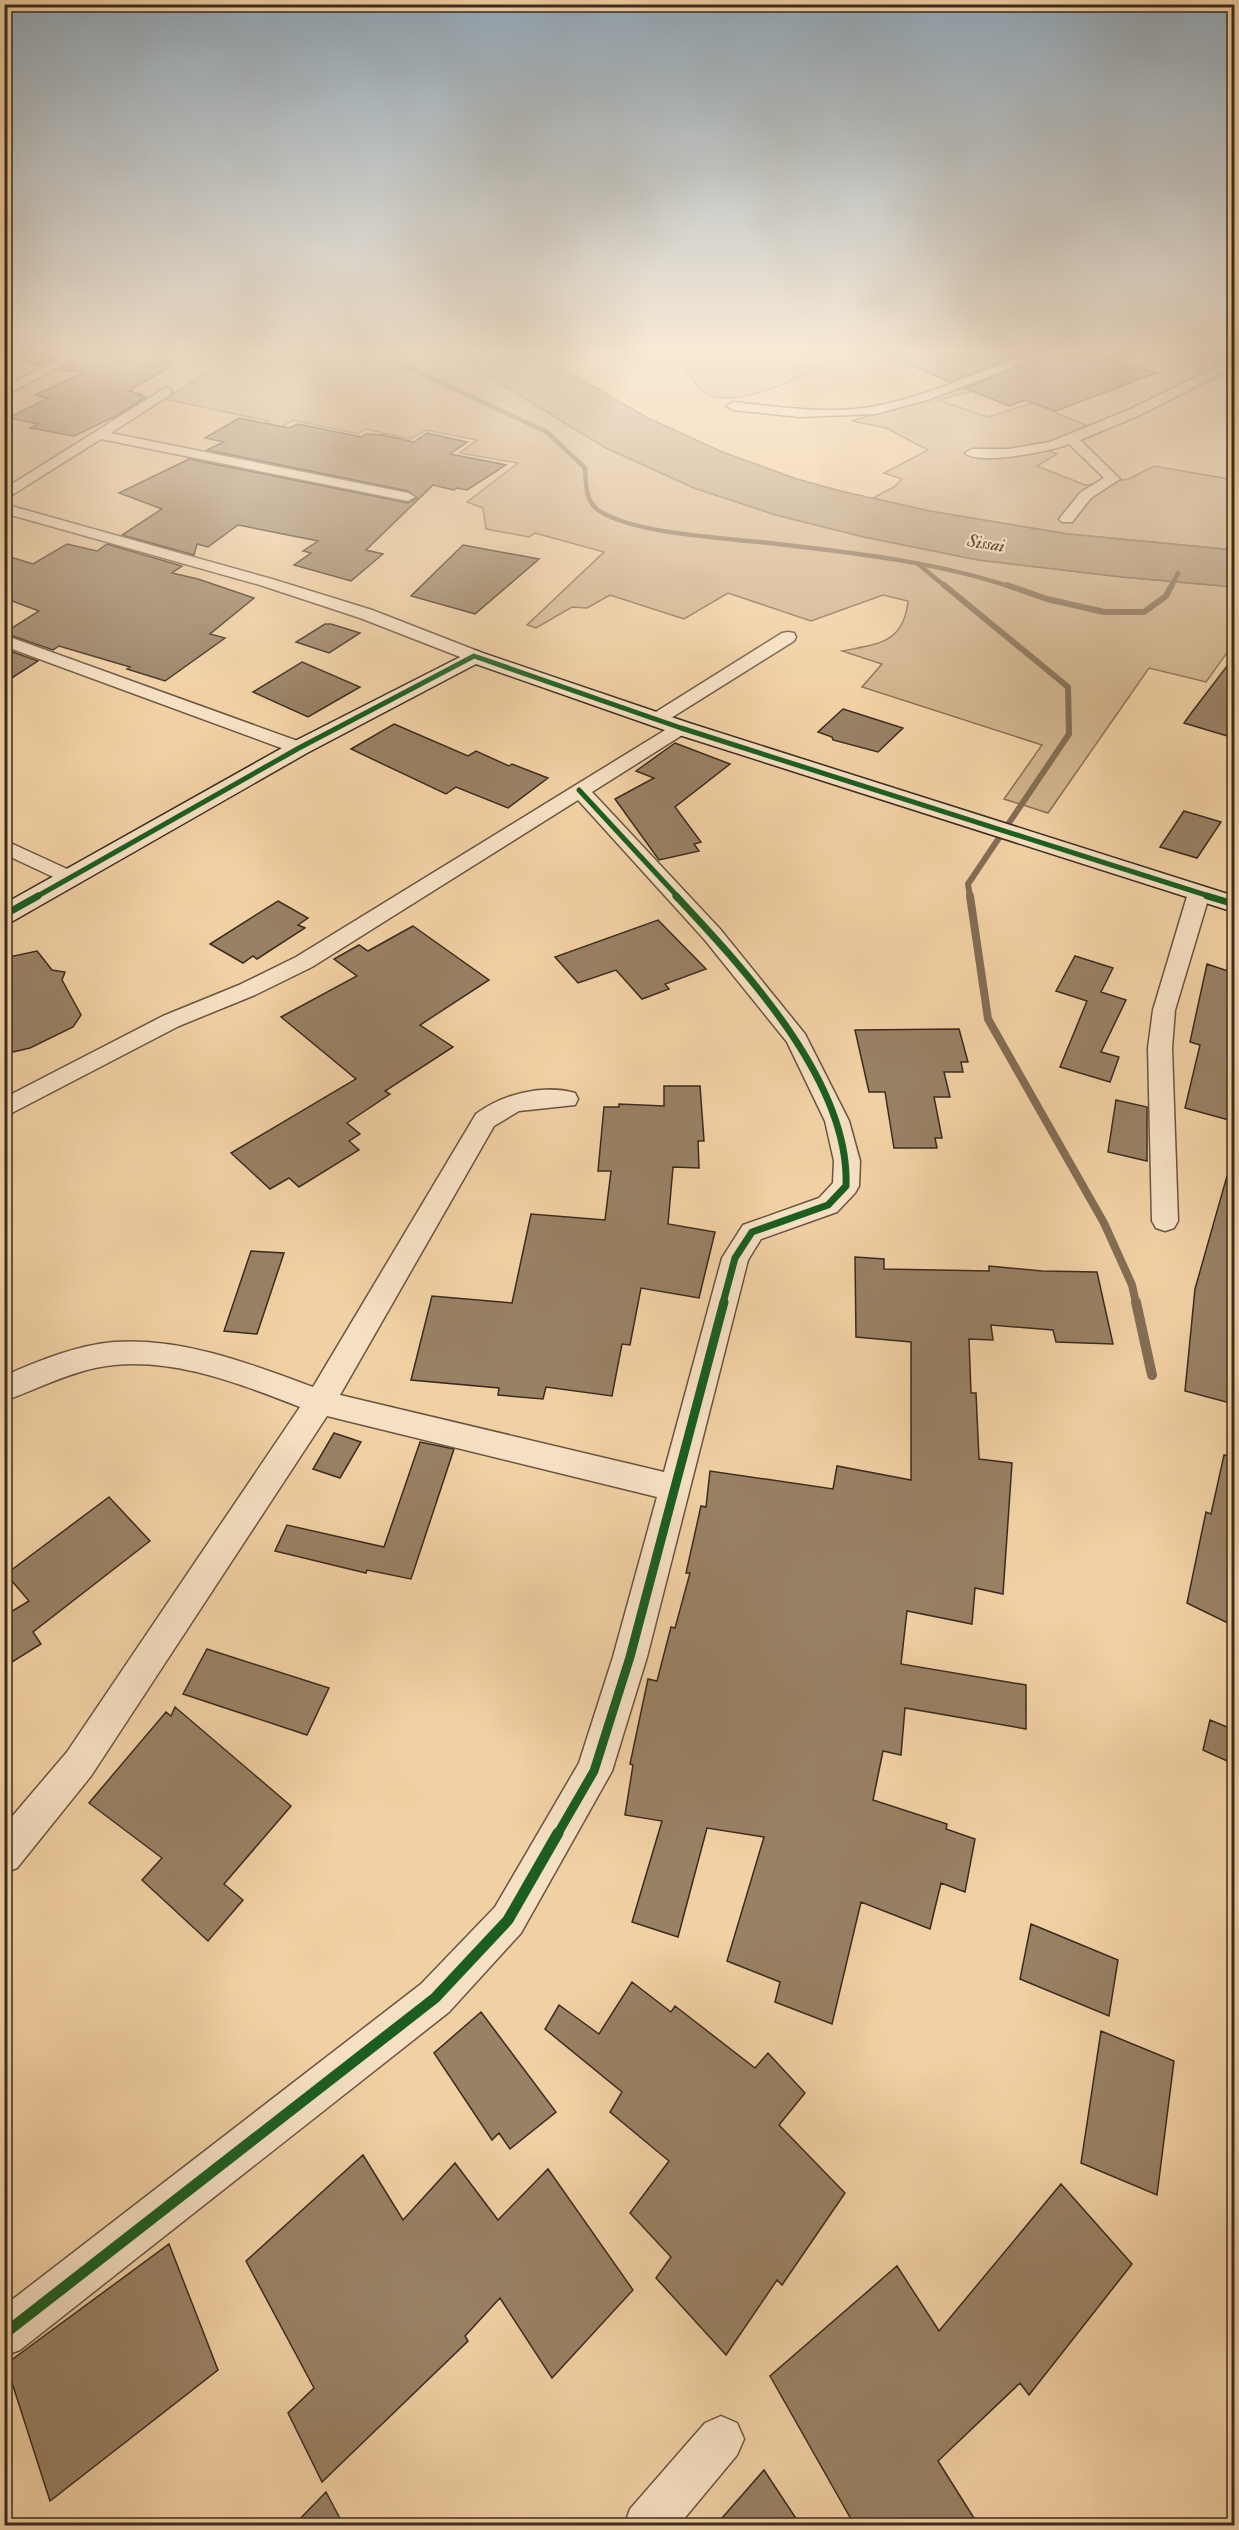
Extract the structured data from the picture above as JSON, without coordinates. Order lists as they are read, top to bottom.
{
  "water": ["Sissai"]
}
